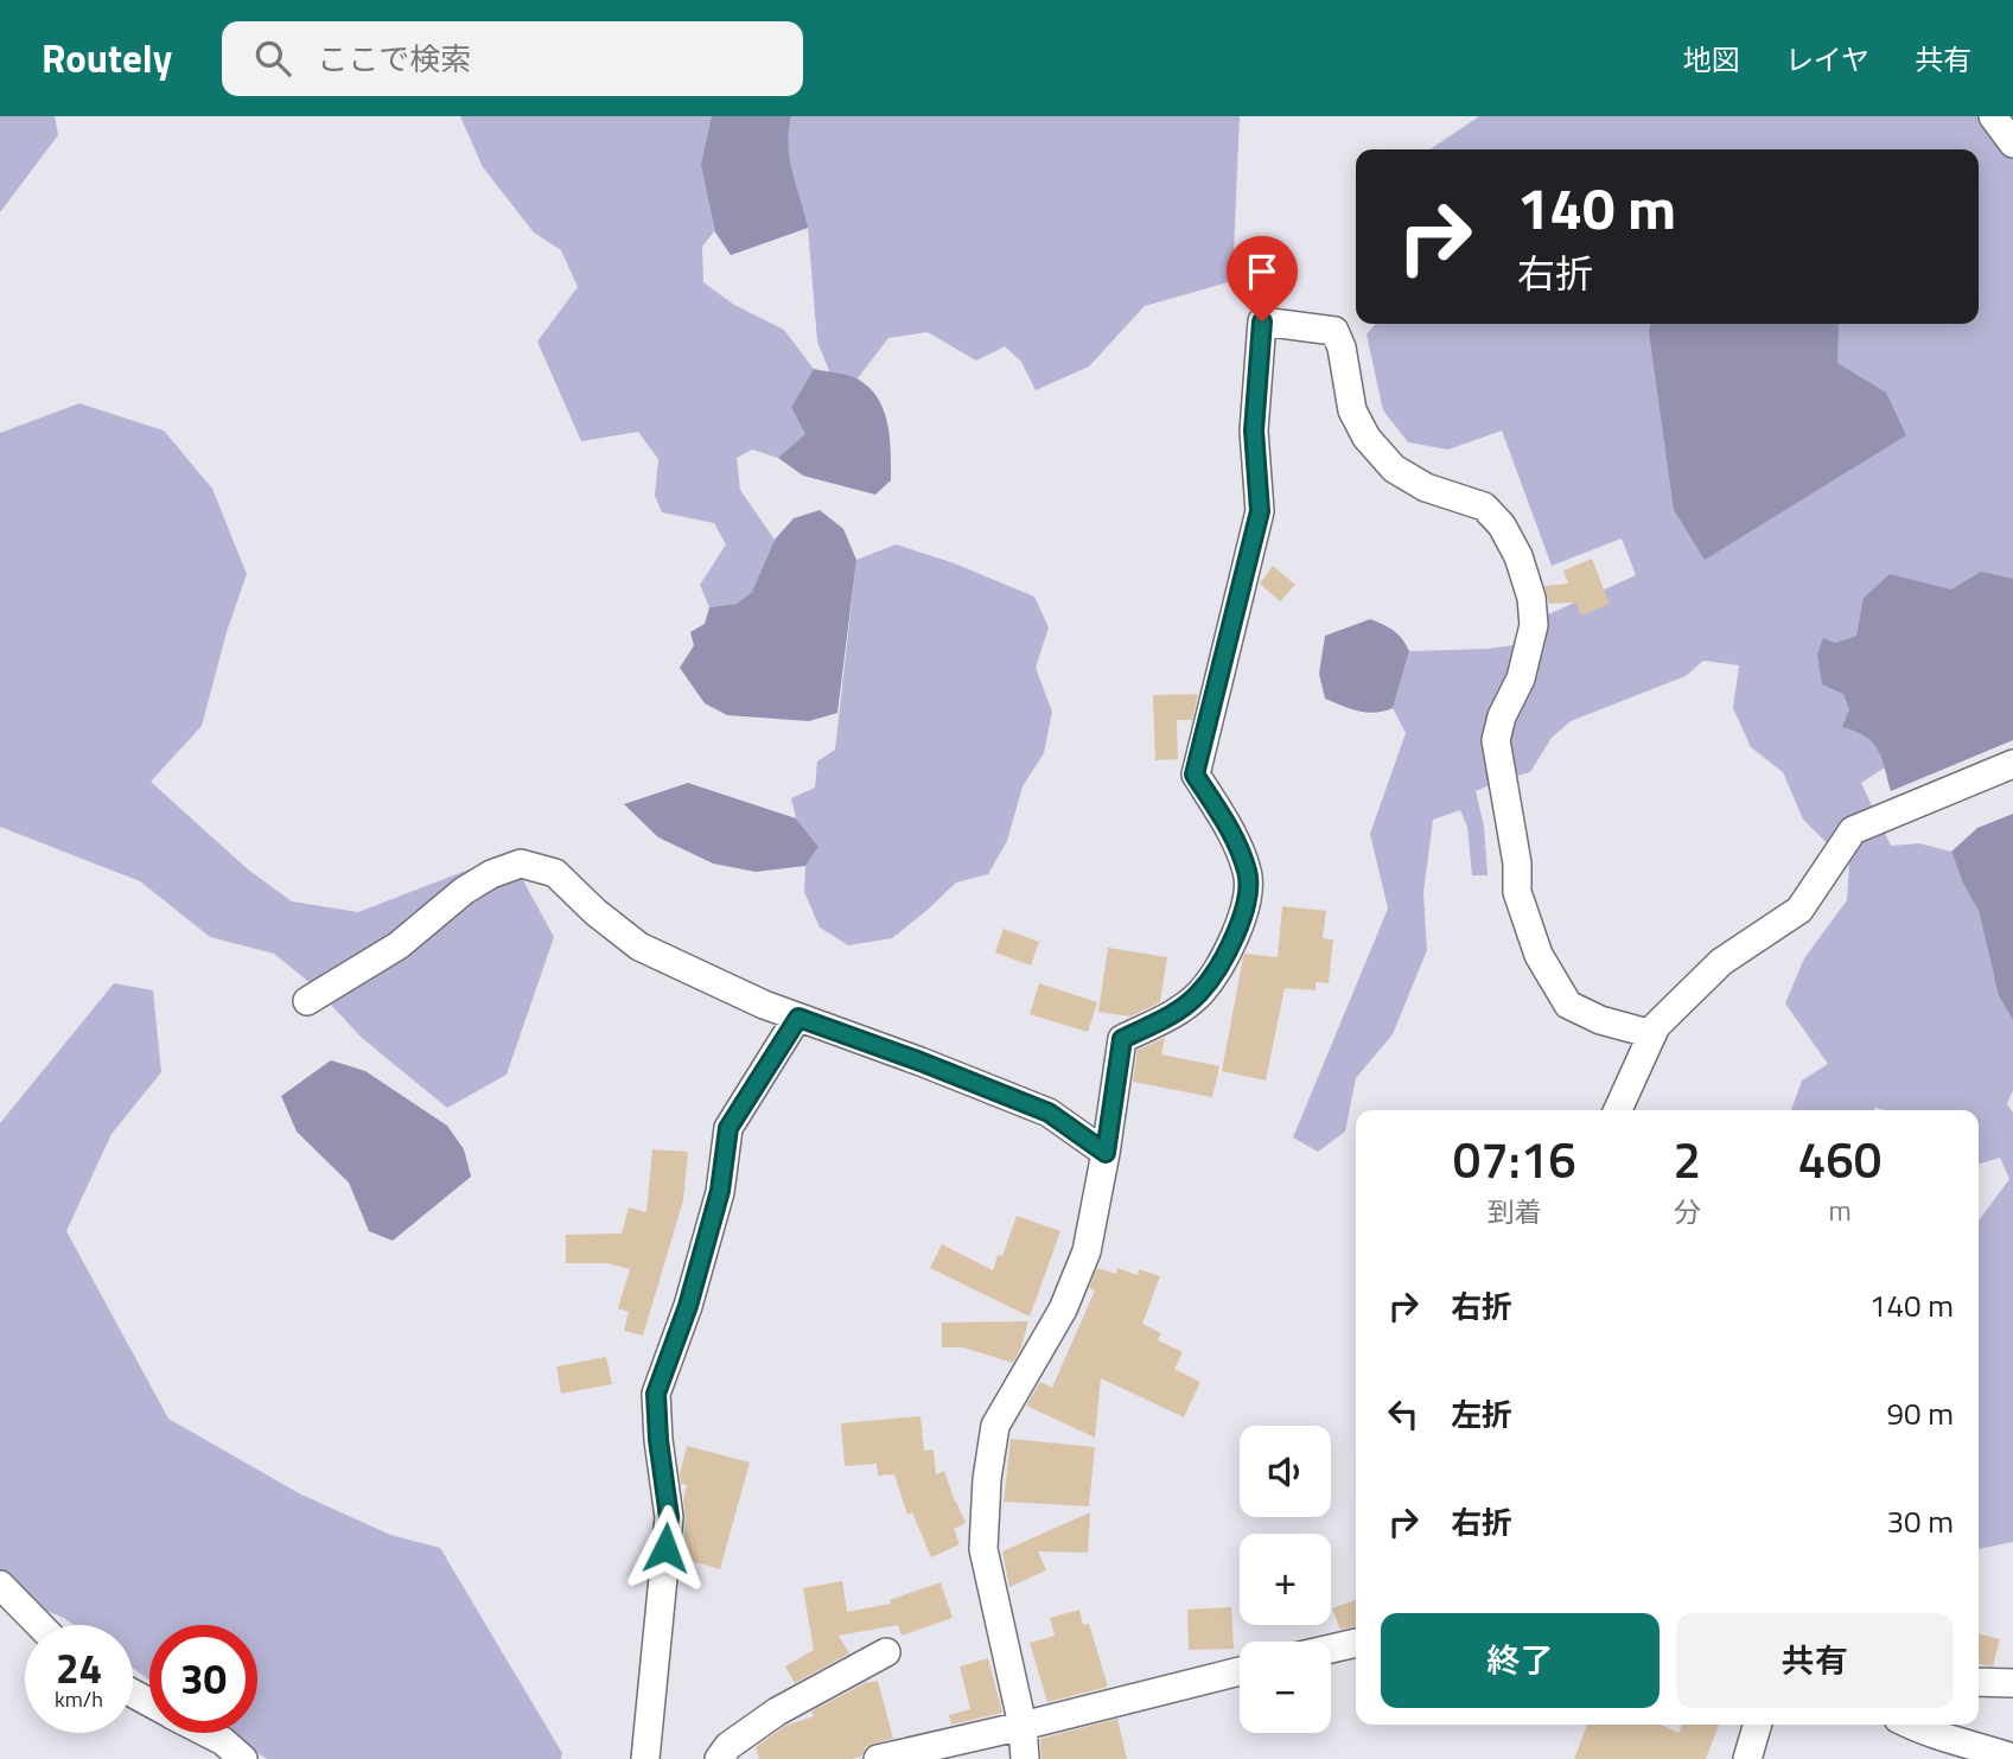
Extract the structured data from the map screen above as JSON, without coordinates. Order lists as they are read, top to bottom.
{
  "page": {
    "header": "Routely",
    "search": "ここで検索",
    "nav": ["地図", "レイヤ", "共有"],
    "turn": ["140 m", "右折"],
    "eta": [
      "07:16",
      "到着",
      "2",
      "分",
      "460",
      "m"
    ],
    "list": [
      {
        "name": "右折",
        "value": "140 m"
      },
      {
        "name": "左折",
        "value": "90 m"
      },
      {
        "name": "右折",
        "value": "30 m"
      }
    ],
    "map_buttons": ["+", "−"],
    "buttons": ["終了", "共有"],
    "speed": "24 km/h",
    "limit": "30"
  }
}
